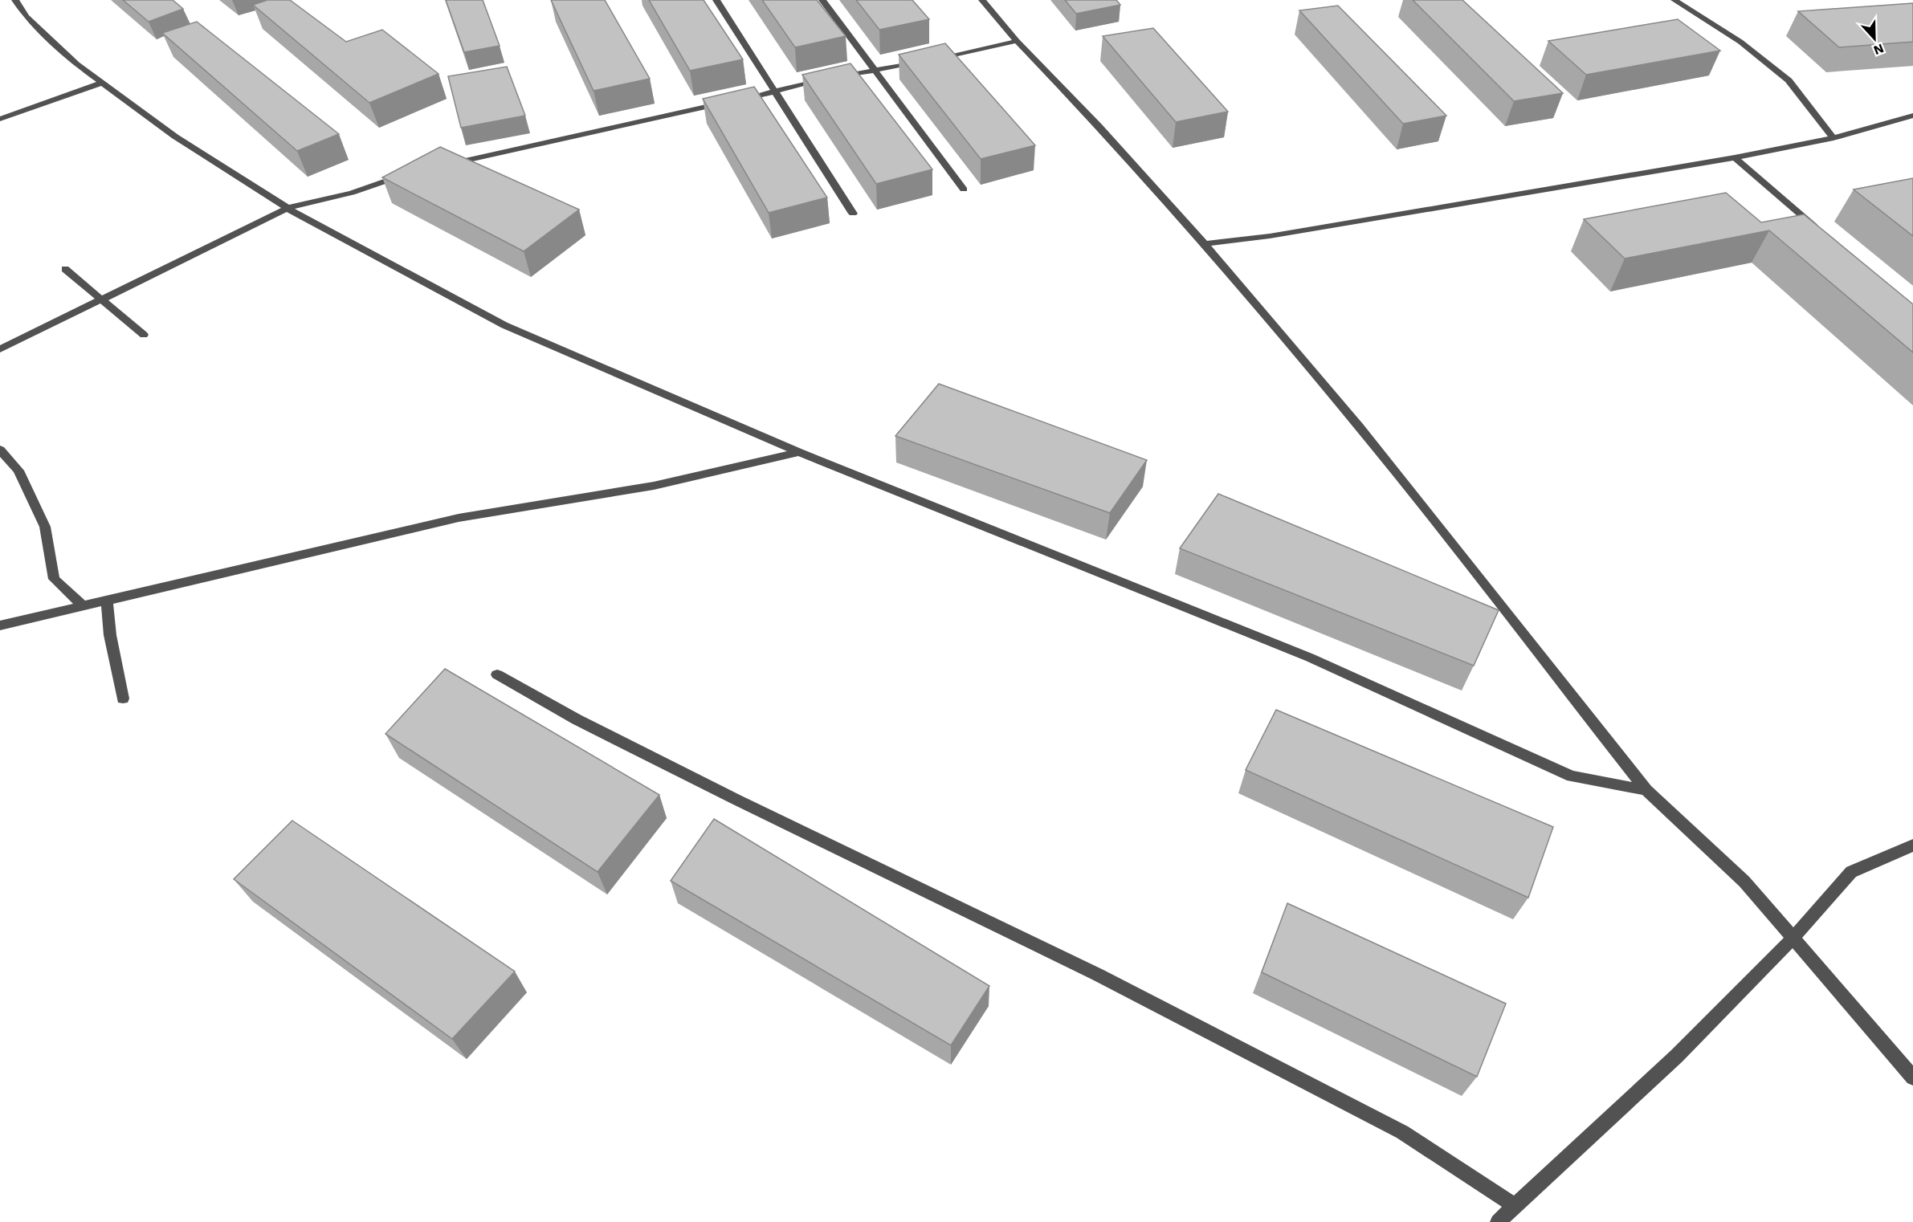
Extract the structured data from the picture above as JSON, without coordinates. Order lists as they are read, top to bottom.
{
  "north": "bottom"
}
